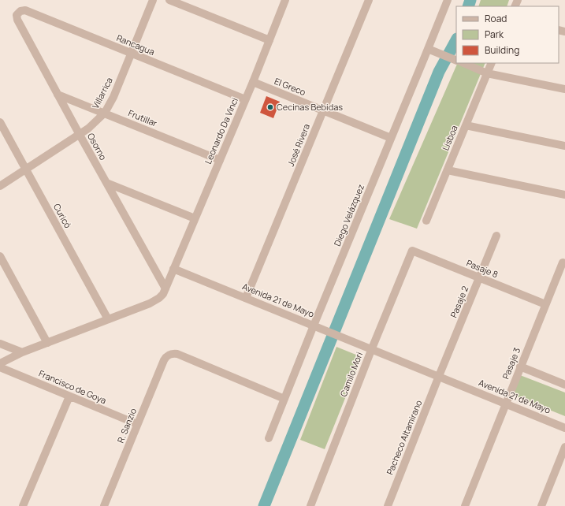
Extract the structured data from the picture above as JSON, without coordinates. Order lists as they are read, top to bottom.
{
  "streets": {
    "street": [
      "Rancagua",
      "El Greco",
      "Villarrica",
      "Frutillar",
      "Leonardo Da Vinci",
      "Lisboa",
      "José Rivera",
      "Osorno",
      "Diego Velázquez",
      "Curicó",
      "Pasaje 8",
      "Avenida 21 de Mayo",
      "Pasaje 2",
      "Pasaje 3",
      "Camilo Mori",
      "Francisco de Goya",
      "R. Sanzio",
      "Pacheco Altamirano"
    ]
  },
  "crossings": [
    ["Rancagua", "Villarrica"],
    ["Rancagua", "Leonardo Da Vinci"],
    ["Rancagua", "Osorno"],
    ["El Greco", "Leonardo Da Vinci"],
    ["El Greco", "José Rivera"],
    ["El Greco", "Diego Velázquez"],
    ["Villarrica", "Frutillar"],
    ["Villarrica", "Osorno"],
    ["Villarrica", "Curicó"],
    ["Frutillar", "Leonardo Da Vinci"],
    ["Frutillar", "Osorno"],
    ["Leonardo Da Vinci", "Avenida 21 de Mayo"],
    ["José Rivera", "Avenida 21 de Mayo"],
    ["Diego Velázquez", "Avenida 21 de Mayo"],
    ["Diego Velázquez", "R. Sanzio"],
    ["Pasaje 8", "Pasaje 2"],
    ["Pasaje 8", "Pasaje 3"],
    ["Pasaje 8", "Camilo Mori"],
    ["Avenida 21 de Mayo", "Pasaje 2"],
    ["Avenida 21 de Mayo", "Pasaje 3"],
    ["Avenida 21 de Mayo", "Camilo Mori"],
    ["Avenida 21 de Mayo", "Pacheco Altamirano"],
    ["Pasaje 2", "Pacheco Altamirano"],
    ["Francisco de Goya", "R. Sanzio"]
  ],
  "places": ["Cecinas Bebidas"],
  "legend": ["Road", "Park", "Building"]
}
